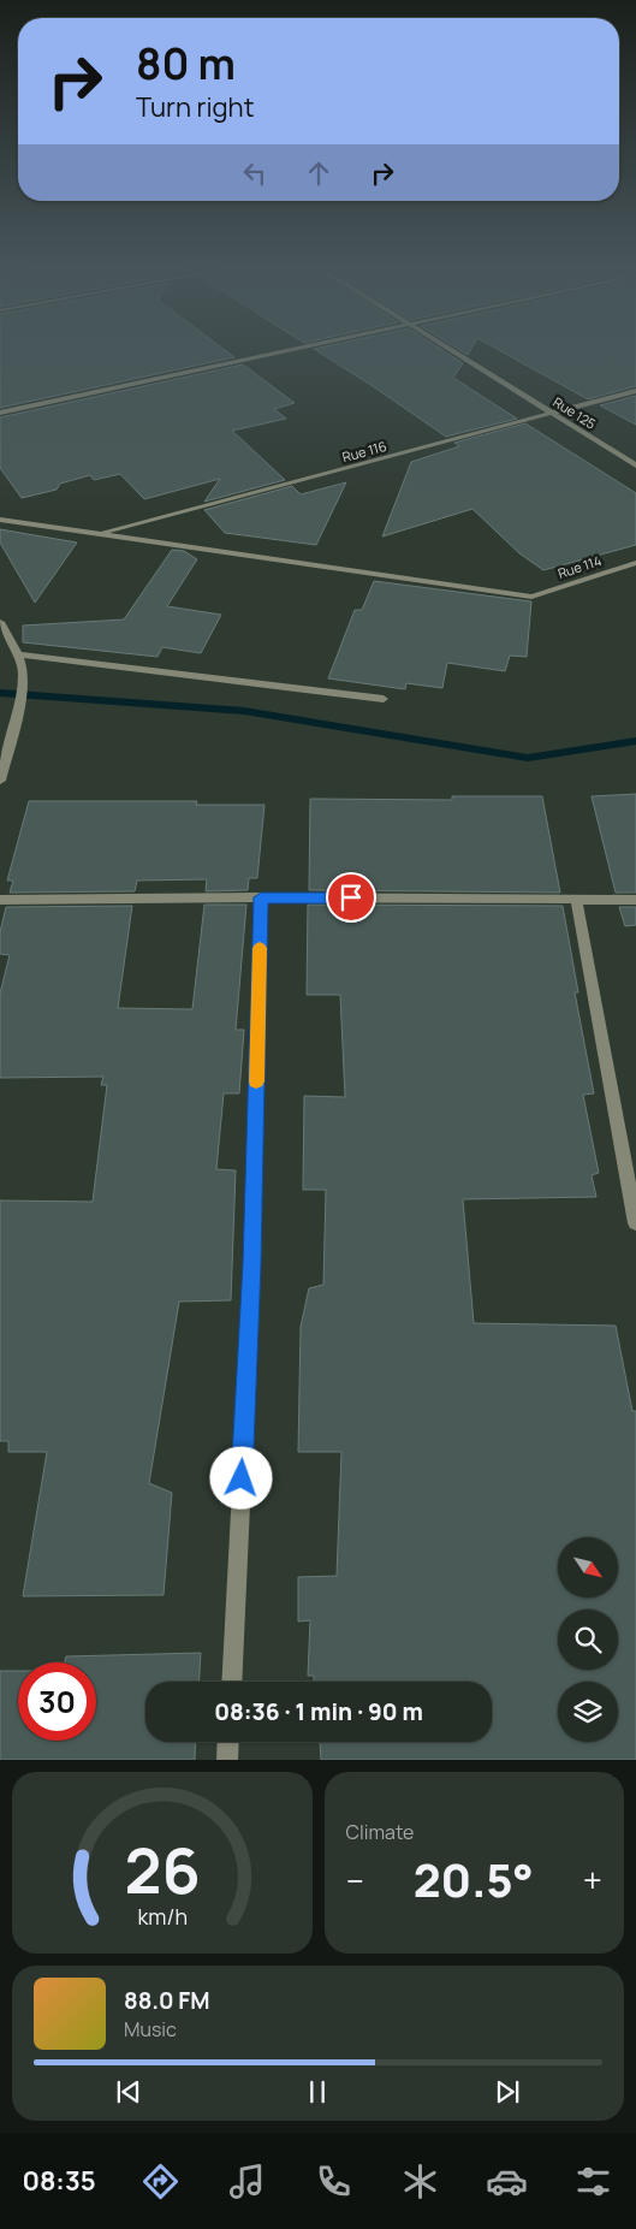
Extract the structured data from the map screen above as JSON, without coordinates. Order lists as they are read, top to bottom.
{
  "streets": {
    "street": ["Rue 125", "Rue 116", "Rue 114"]
  },
  "crossings": [
    ["Rue 125", "Rue 116"],
    ["Rue 116", "Rue 114"]
  ],
  "north": "bottom right",
  "page": {
    "turn": ["80 m", "Turn right"],
    "limit": "30",
    "trip": "08:36 · 1 min · 90 m",
    "tile": "Climate",
    "heat": ["−", "20.5°", "+"],
    "song": ["88.0 FM", "Music"],
    "tabs": "08:35",
    "gauge": ["26", "km/h"]
  }
}
